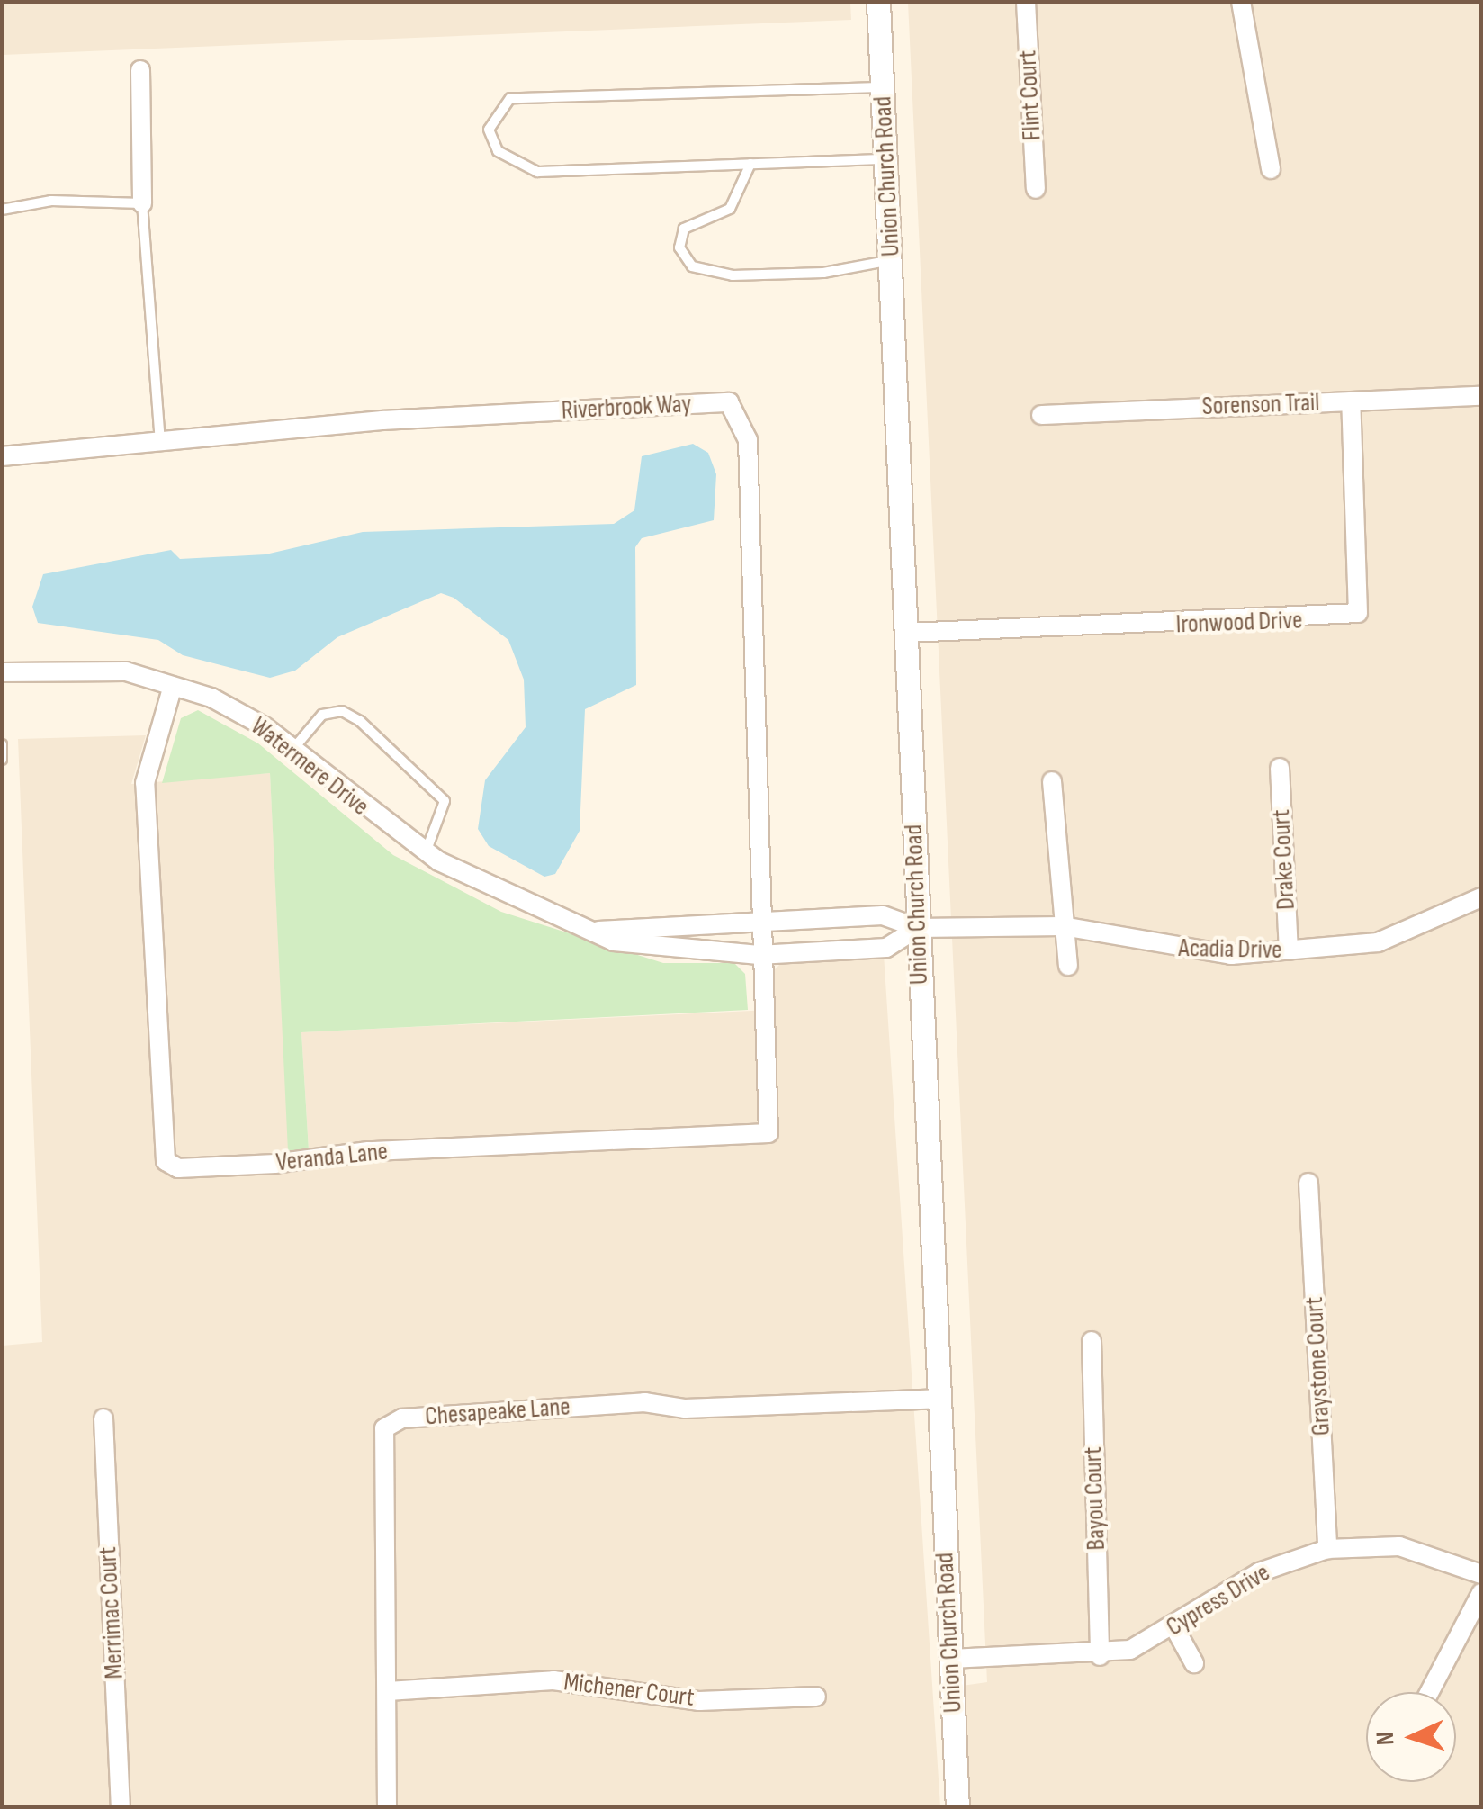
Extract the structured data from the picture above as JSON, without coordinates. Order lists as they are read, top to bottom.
{
  "streets": {
    "street": [
      "Flint Court",
      "Union Church Road",
      "Sorenson Trail",
      "Riverbrook Way",
      "Ironwood Drive",
      "Watermere Drive",
      "Drake Court",
      "Acadia Drive",
      "Veranda Lane",
      "Graystone Court",
      "Chesapeake Lane",
      "Bayou Court",
      "Cypress Drive",
      "Merrimac Court",
      "Michener Court"
    ]
  },
  "crossings": [
    ["Union Church Road", "Ironwood Drive"],
    ["Union Church Road", "Watermere Drive"],
    ["Union Church Road", "Acadia Drive"],
    ["Union Church Road", "Chesapeake Lane"],
    ["Union Church Road", "Cypress Drive"],
    ["Sorenson Trail", "Ironwood Drive"],
    ["Riverbrook Way", "Watermere Drive"],
    ["Riverbrook Way", "Veranda Lane"],
    ["Watermere Drive", "Acadia Drive"],
    ["Watermere Drive", "Veranda Lane"],
    ["Drake Court", "Acadia Drive"],
    ["Graystone Court", "Cypress Drive"],
    ["Chesapeake Lane", "Michener Court"],
    ["Bayou Court", "Cypress Drive"]
  ],
  "north": "left"
}
